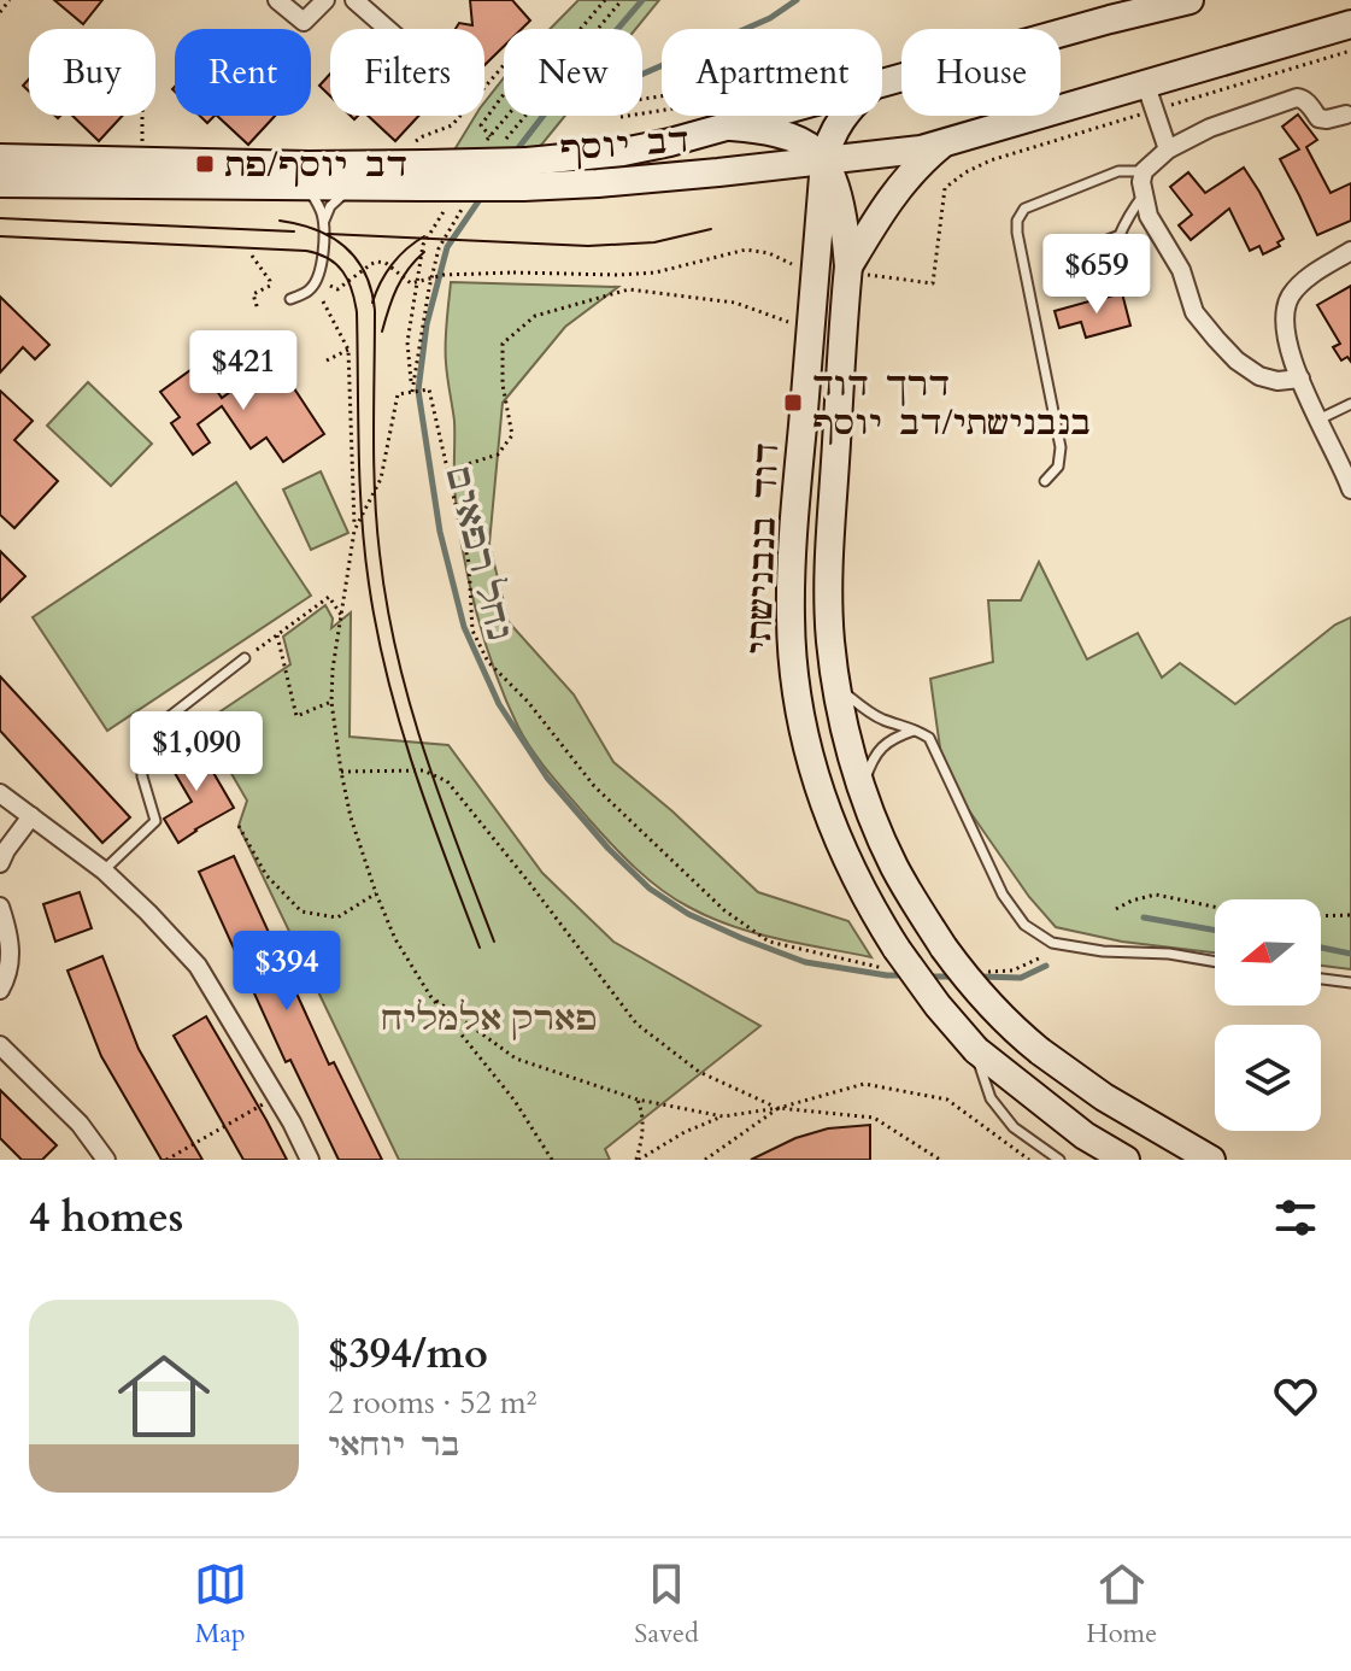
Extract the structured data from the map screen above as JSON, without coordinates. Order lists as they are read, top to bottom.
{
  "streets": {
    "main road": ["דב יוסף", "דוד בנבנישתי"]
  },
  "crossings": [
    ["דב יוסף", "דוד בנבנישתי"]
  ],
  "water": ["נחל רפאים"],
  "parks": ["פארק אלמליח"],
  "places": {
    "transit": ["דב יוסף/פת", "דרך דוד בנבנישתי/דב יוסף"]
  },
  "north": "left",
  "page": {
    "chip": [
      "Buy",
      "Rent",
      "Filters",
      "New",
      "Apartment",
      "House"
    ],
    "price": [
      "$659",
      "$421",
      "$1,090",
      "$394"
    ],
    "heading": "4 homes",
    "list": [
      {
        "name": "$394/mo",
        "note": "2 rooms · 52 m² · בר יוחאי"
      }
    ],
    "tabs": ["Map", "Saved", "Home"]
  }
}
